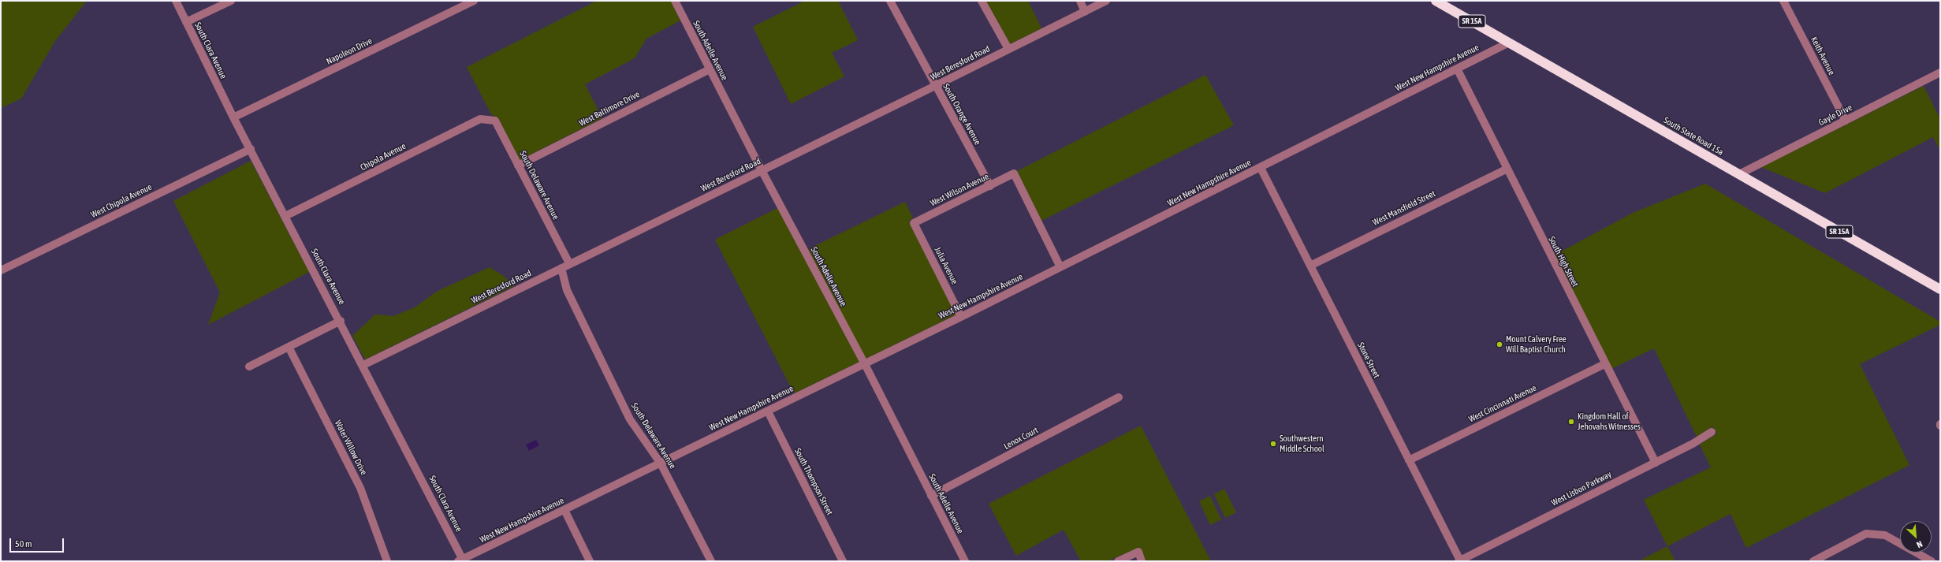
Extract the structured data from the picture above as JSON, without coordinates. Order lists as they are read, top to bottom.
{
  "streets": {
    "highway": ["SR 15A", "South State Road 15a"],
    "street": [
      "South Clara Avenue",
      "South Adelle Avenue",
      "Napoleon Drive",
      "Keith Avenue",
      "West Beresford Road",
      "West New Hampshire Avenue",
      "West Baltimore Drive",
      "South Orange Avenue",
      "Gayle Drive",
      "Chipola Avenue",
      "South Delaware Avenue",
      "West Wilson Avenue",
      "West Chipola Avenue",
      "West Mansfield Street",
      "South High Street",
      "Julia Avenue",
      "Stone Street",
      "West Cincinnati Avenue",
      "Lenox Court",
      "Water Willow Drive",
      "South Thompson Street",
      "West Lisbon Parkway"
    ]
  },
  "crossings": [
    ["South Clara Avenue", "Napoleon Drive"],
    ["South Clara Avenue", "West Beresford Road"],
    ["South Clara Avenue", "West New Hampshire Avenue"],
    ["South Clara Avenue", "Chipola Avenue"],
    ["South Clara Avenue", "West Chipola Avenue"],
    ["South Adelle Avenue", "West Beresford Road"],
    ["South Adelle Avenue", "West New Hampshire Avenue"],
    ["South Adelle Avenue", "West Baltimore Drive"],
    ["South Adelle Avenue", "Lenox Court"],
    ["Keith Avenue", "Gayle Drive"],
    ["West Beresford Road", "South Orange Avenue"],
    ["West Beresford Road", "South Delaware Avenue"],
    ["West New Hampshire Avenue", "South State Road 15a"],
    ["West New Hampshire Avenue", "South Delaware Avenue"],
    ["West New Hampshire Avenue", "West Wilson Avenue"],
    ["West New Hampshire Avenue", "South High Street"],
    ["West New Hampshire Avenue", "Julia Avenue"],
    ["West New Hampshire Avenue", "Stone Street"],
    ["West New Hampshire Avenue", "South Thompson Street"],
    ["West Baltimore Drive", "South Delaware Avenue"],
    ["South Orange Avenue", "West Wilson Avenue"],
    ["Gayle Drive", "South State Road 15a"],
    ["Chipola Avenue", "South Delaware Avenue"],
    ["West Wilson Avenue", "Julia Avenue"],
    ["West Mansfield Street", "South High Street"],
    ["West Mansfield Street", "Stone Street"],
    ["South High Street", "West Cincinnati Avenue"],
    ["South High Street", "West Lisbon Parkway"],
    ["Stone Street", "West Cincinnati Avenue"],
    ["Stone Street", "West Lisbon Parkway"]
  ],
  "places": ["Mount Calvery Free Will Baptist Church", "Kingdom Hall of Jehovahs Witnesses", "Southwestern Middle School"],
  "scale_bar": "50 m",
  "north": "bottom right"
}
